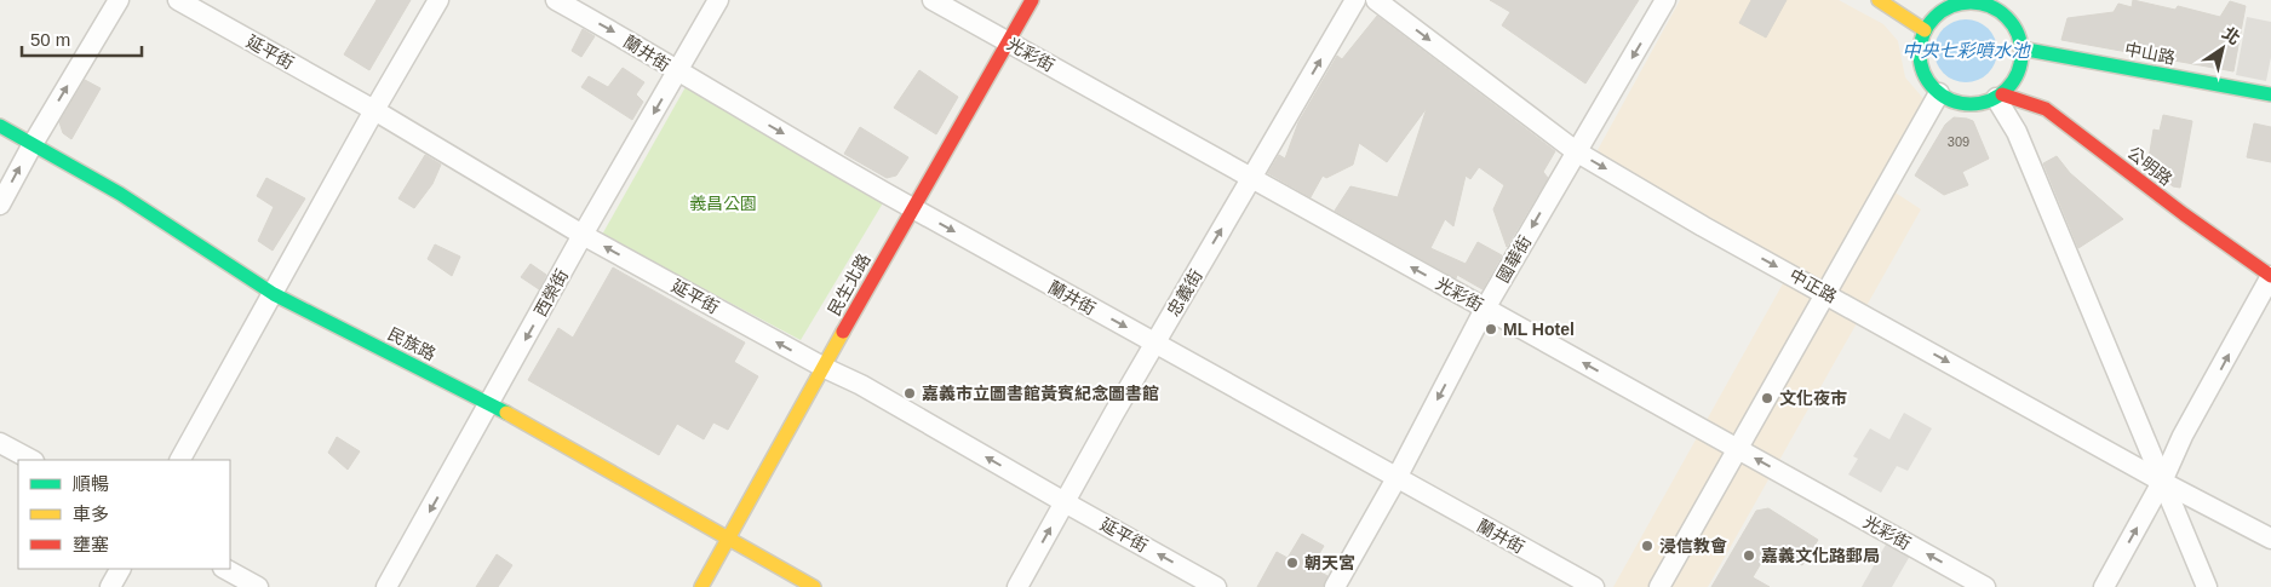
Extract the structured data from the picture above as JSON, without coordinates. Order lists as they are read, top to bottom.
{
  "streets": {
    "main road": [
      "中山路",
      "公明路",
      "民生北路",
      "民族路"
    ],
    "street": [
      "延平街",
      "蘭井街",
      "光彩街",
      "國華街",
      "中正路",
      "西榮街",
      "忠義街"
    ]
  },
  "crossings": [
    ["延平街", "民生北路"],
    ["延平街", "西榮街"],
    ["延平街", "忠義街"],
    ["蘭井街", "國華街"],
    ["蘭井街", "民生北路"],
    ["蘭井街", "西榮街"],
    ["蘭井街", "忠義街"],
    ["中山路", "公明路"],
    ["光彩街", "國華街"],
    ["光彩街", "民生北路"],
    ["光彩街", "忠義街"],
    ["國華街", "中正路"],
    ["民生北路", "民族路"],
    ["西榮街", "民族路"]
  ],
  "one_way": [
    "延平街",
    "蘭井街",
    "光彩街",
    "國華街",
    "中正路",
    "西榮街",
    "忠義街"
  ],
  "water": ["中央七彩噴水池"],
  "parks": ["義昌公園"],
  "places": [
    "ML Hotel",
    "嘉義市立圖書館黃賓紀念圖書館",
    "文化夜市",
    "浸信教會",
    "嘉義文化路郵局",
    "朝天宮"
  ],
  "house_numbers": ["309"],
  "legend": ["順暢", "車多", "壅塞"],
  "scale_bar": "50 m",
  "north": "top right"
}
